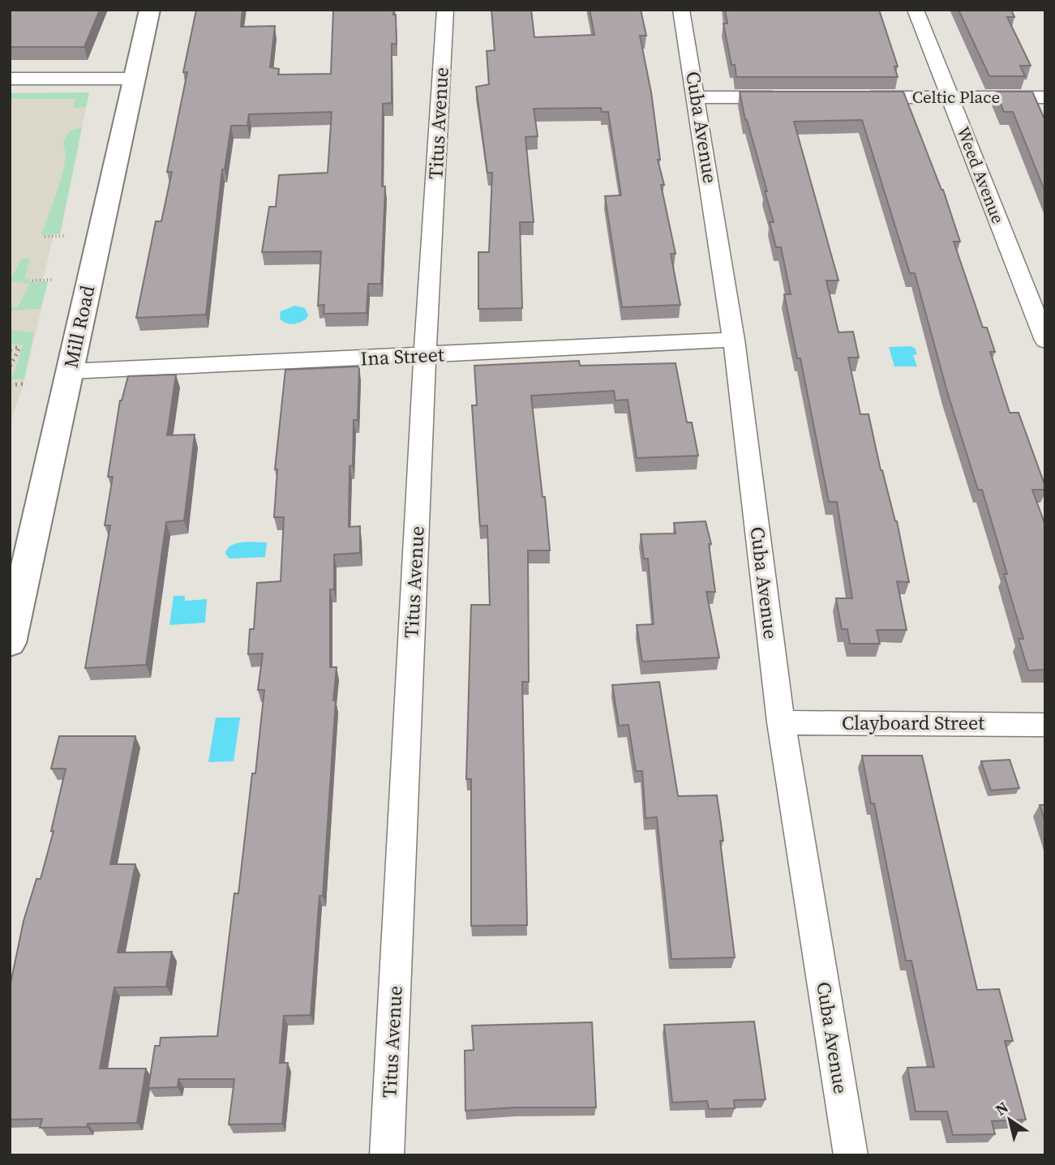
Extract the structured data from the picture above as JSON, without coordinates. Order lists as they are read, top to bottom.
{
  "streets": {
    "street": [
      "Celtic Place",
      "Titus Avenue",
      "Cuba Avenue",
      "Weed Avenue",
      "Mill Road",
      "Ina Street",
      "Clayboard Street"
    ]
  },
  "crossings": [
    ["Celtic Place", "Weed Avenue"],
    ["Titus Avenue", "Ina Street"],
    ["Cuba Avenue", "Ina Street"],
    ["Cuba Avenue", "Clayboard Street"],
    ["Mill Road", "Ina Street"]
  ],
  "north": "top left"
}
